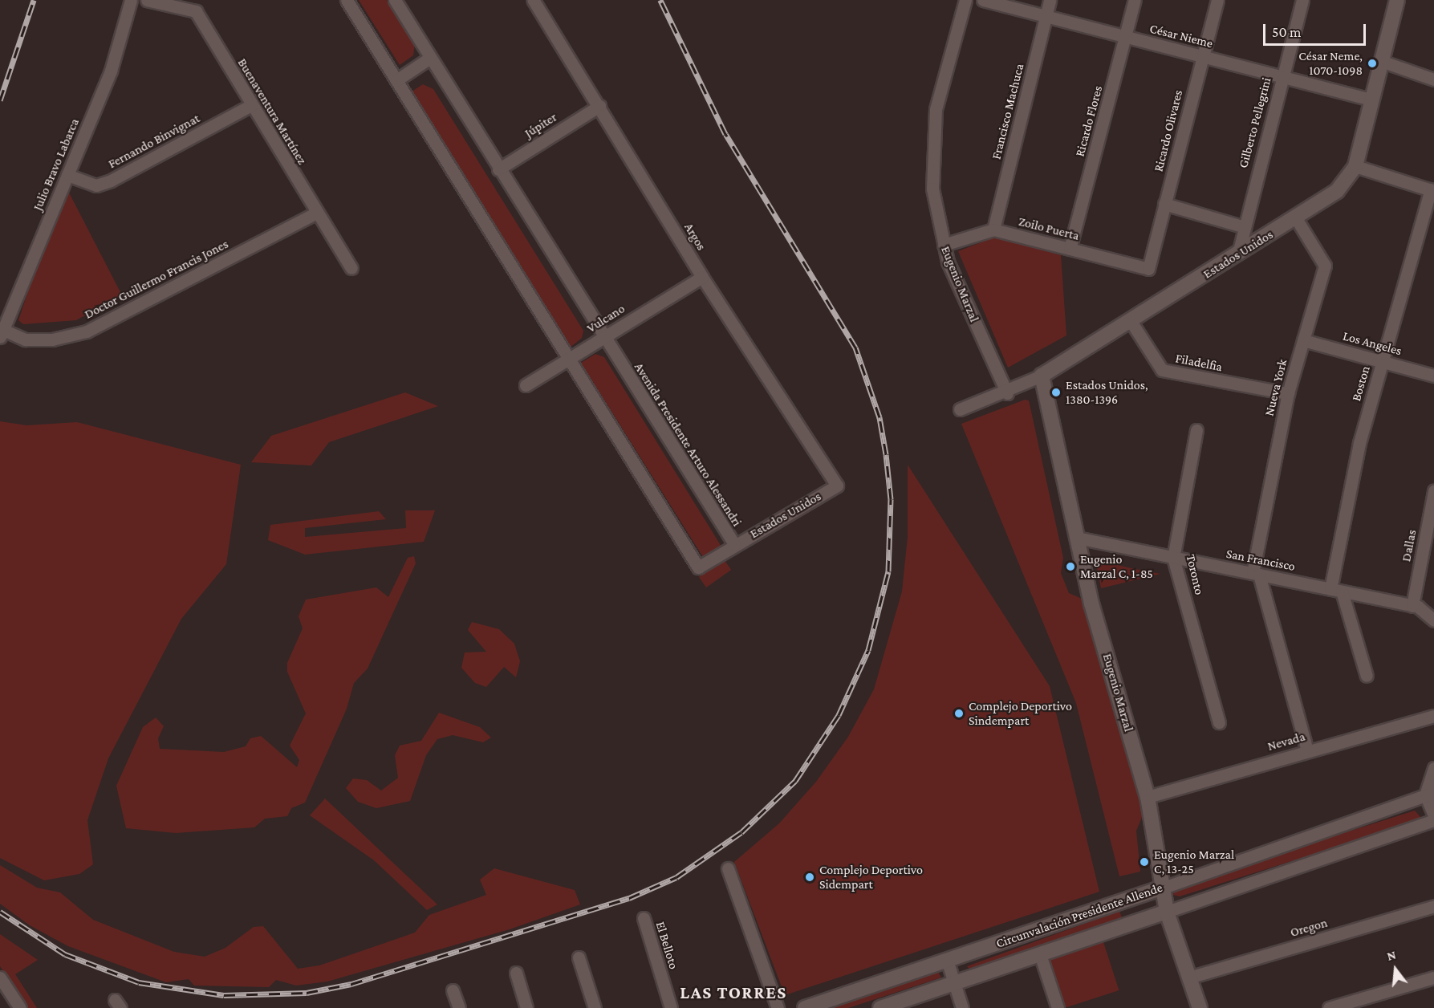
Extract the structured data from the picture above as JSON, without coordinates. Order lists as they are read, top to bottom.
{
  "streets": {
    "main road": ["Estados Unidos", "Eugenio Marzal", "Circunvalación Presidente Allende"],
    "street": [
      "César Nieme",
      "Buenaventura Martínez",
      "Francisco Machuca",
      "Ricardo Flores",
      "Gilberto Pellegrini",
      "Júpiter",
      "Ricardo Olivares",
      "Fernando Binvignat",
      "Julio Bravo Labarca",
      "Zoilo Puerta",
      "Argos",
      "Doctor Guillermo Francis Jones",
      "Vulcano",
      "Los Angeles",
      "Filadelfia",
      "Boston",
      "Nueva York",
      "Avenida Presidente Arturo Alessandri",
      "Dallas",
      "San Francisco",
      "Toronto",
      "Nevada",
      "Oregon",
      "El Belloto"
    ]
  },
  "crossings": [
    ["César Nieme", "Francisco Machuca"],
    ["César Nieme", "Ricardo Flores"],
    ["César Nieme", "Gilberto Pellegrini"],
    ["César Nieme", "Ricardo Olivares"],
    ["César Nieme", "Estados Unidos"],
    ["Buenaventura Martínez", "Fernando Binvignat"],
    ["Buenaventura Martínez", "Doctor Guillermo Francis Jones"],
    ["Francisco Machuca", "Zoilo Puerta"],
    ["Ricardo Flores", "Zoilo Puerta"],
    ["Gilberto Pellegrini", "Estados Unidos"],
    ["Júpiter", "Argos"],
    ["Júpiter", "Avenida Presidente Arturo Alessandri"],
    ["Ricardo Olivares", "Zoilo Puerta"],
    ["Fernando Binvignat", "Julio Bravo Labarca"],
    ["Julio Bravo Labarca", "Doctor Guillermo Francis Jones"],
    ["Argos", "Estados Unidos"],
    ["Argos", "Vulcano"],
    ["Estados Unidos", "Eugenio Marzal"],
    ["Estados Unidos", "Filadelfia"],
    ["Estados Unidos", "Nueva York"],
    ["Estados Unidos", "Avenida Presidente Arturo Alessandri"],
    ["Eugenio Marzal", "San Francisco"],
    ["Eugenio Marzal", "Nevada"],
    ["Eugenio Marzal", "Circunvalación Presidente Allende"],
    ["Eugenio Marzal", "Oregon"],
    ["Vulcano", "Avenida Presidente Arturo Alessandri"],
    ["Los Angeles", "Boston"],
    ["Los Angeles", "Nueva York"],
    ["Filadelfia", "Nueva York"],
    ["Boston", "San Francisco"],
    ["Nueva York", "San Francisco"],
    ["Nueva York", "Nevada"],
    ["Dallas", "San Francisco"],
    ["San Francisco", "Toronto"]
  ],
  "districts": ["LAS TORRES"],
  "places": [
    "César Neme, 1070-1098",
    "Estados Unidos, 1380-1396",
    "Eugenio Marzal C, 1-85",
    "Complejo Deportivo Sindempart",
    "Eugenio Marzal C, 13-25",
    "Complejo Deportivo Sidempart"
  ],
  "scale_bar": "50 m",
  "north": "top"
}
